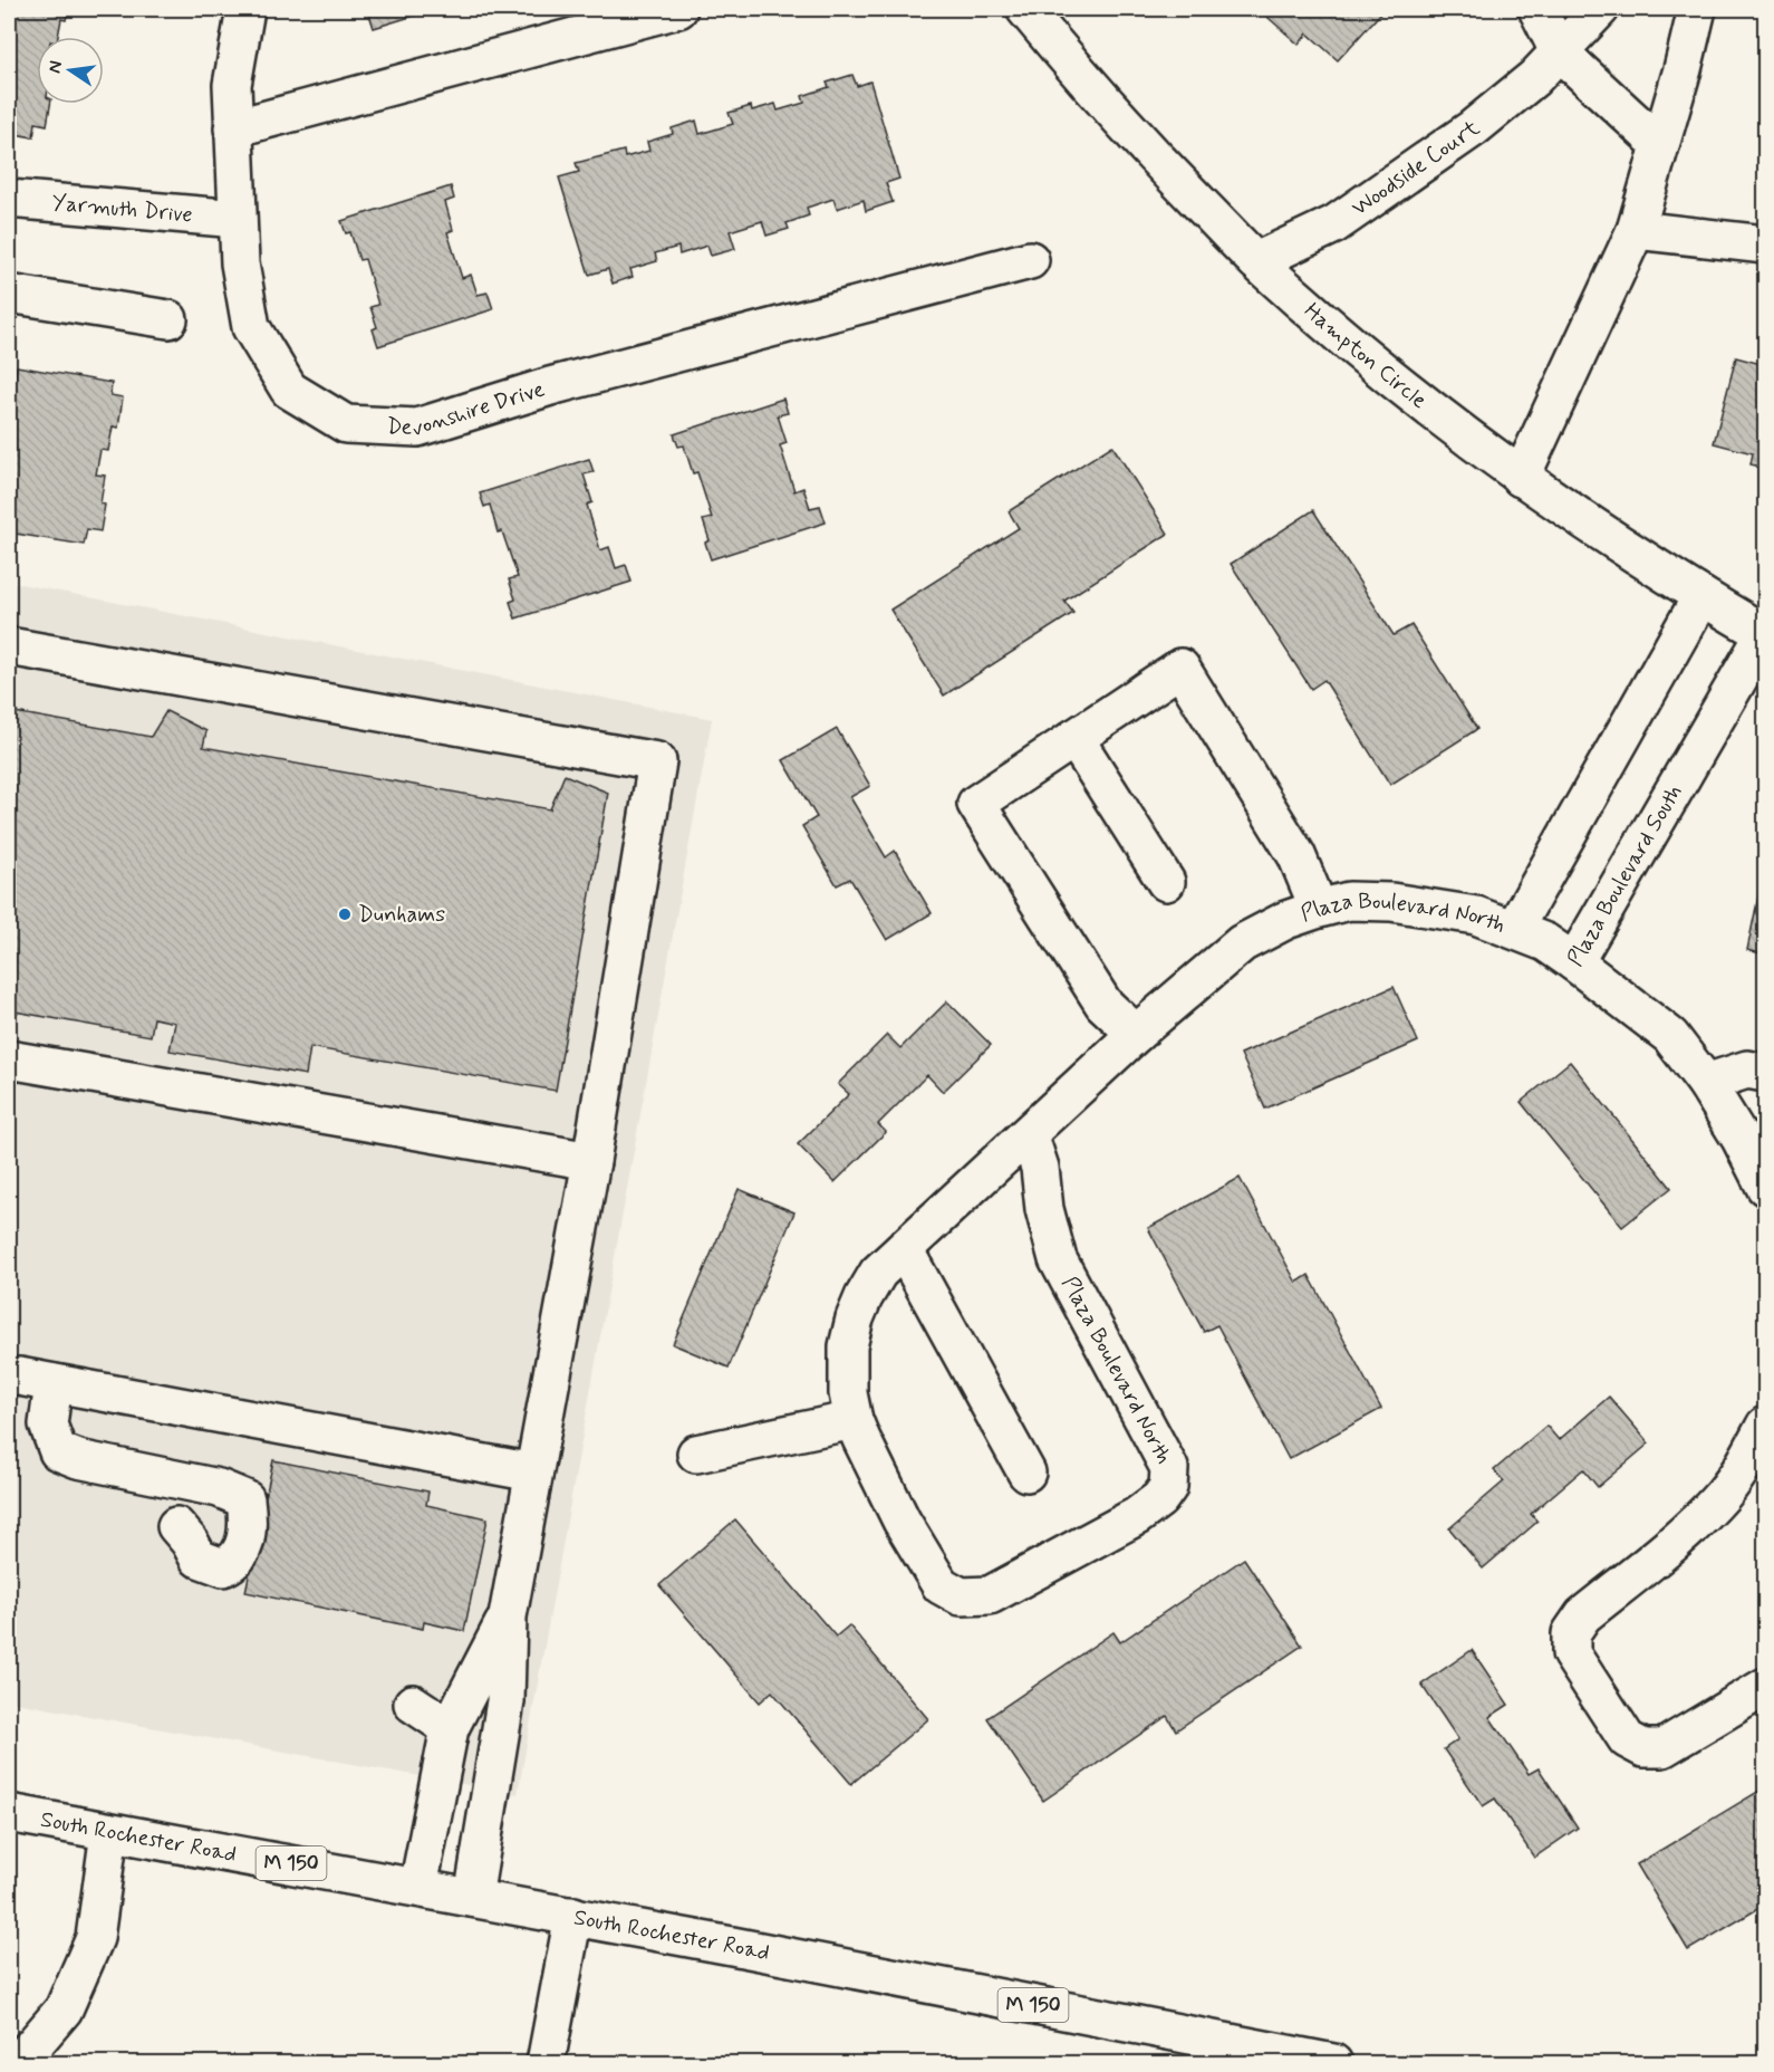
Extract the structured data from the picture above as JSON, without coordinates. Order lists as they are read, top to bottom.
{
  "streets": {
    "street": [
      "Woodside Court",
      "Yarmuth Drive",
      "Hampton Circle",
      "Devonshire Drive",
      "Plaza Boulevard South",
      "Plaza Boulevard North",
      "South Rochester Road",
      "M 150"
    ]
  },
  "crossings": [
    ["Woodside Court", "Hampton Circle"],
    ["Yarmuth Drive", "Devonshire Drive"],
    ["Hampton Circle", "Plaza Boulevard South"],
    ["Hampton Circle", "Plaza Boulevard North"]
  ],
  "places": ["Dunhams"],
  "north": "left"
}
